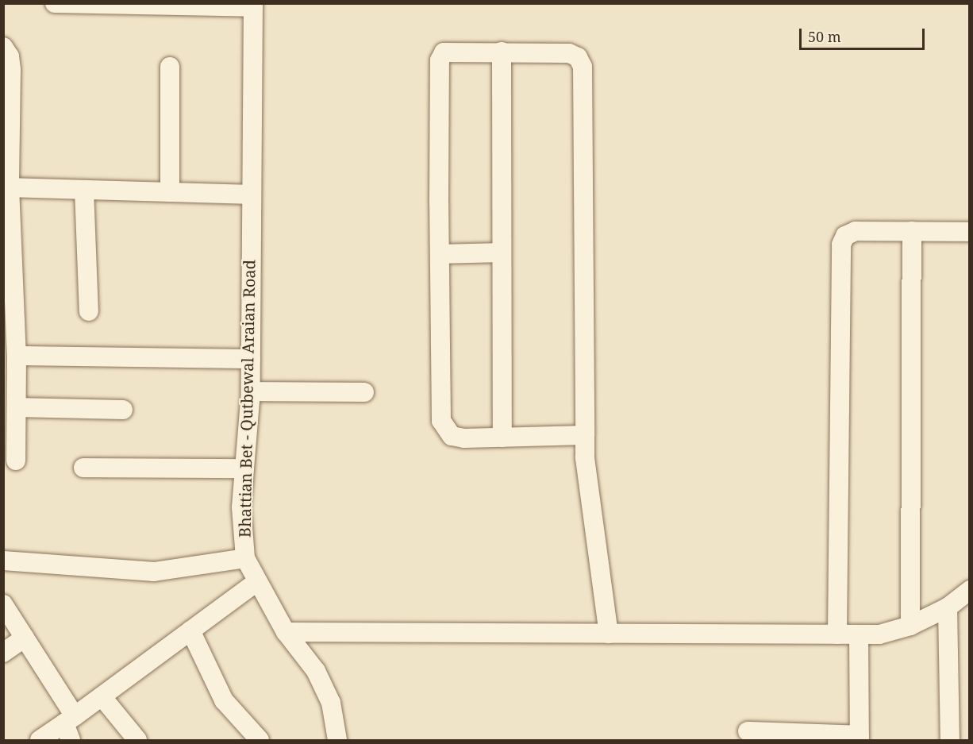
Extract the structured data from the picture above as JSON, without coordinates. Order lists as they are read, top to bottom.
{
  "streets": {
    "street": ["Bhattian Bet - Qutbewal Araian Road"]
  },
  "scale_bar": "50 m"
}
